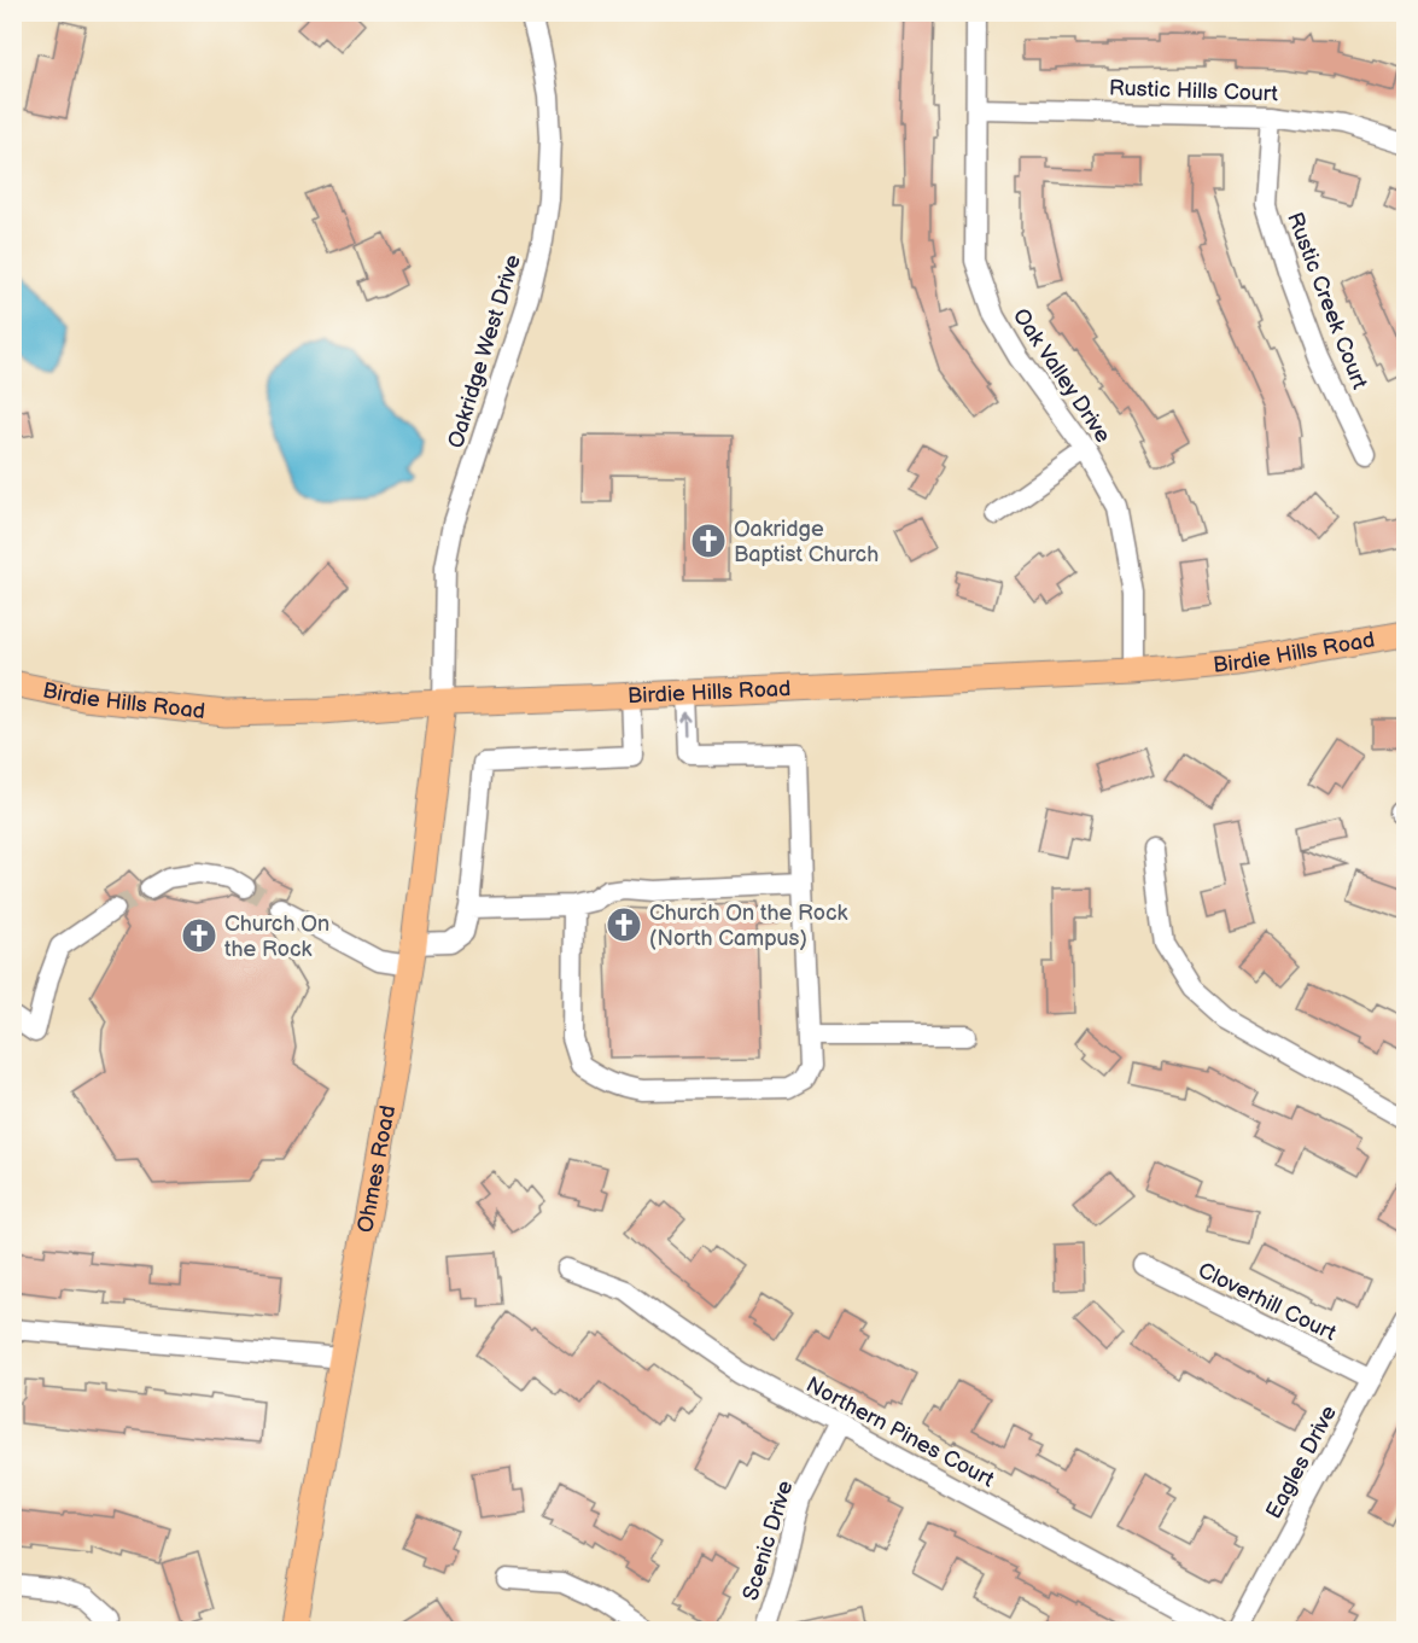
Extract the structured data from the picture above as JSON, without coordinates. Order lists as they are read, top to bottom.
{
  "streets": {
    "main road": ["Birdie Hills Road", "Ohmes Road"],
    "street": [
      "Rustic Hills Court",
      "Rustic Creek Court",
      "Oakridge West Drive",
      "Oak Valley Drive",
      "Cloverhill Court",
      "Northern Pines Court",
      "Eagles Drive",
      "Scenic Drive"
    ]
  },
  "crossings": [
    ["Rustic Hills Court", "Rustic Creek Court"],
    ["Rustic Hills Court", "Oak Valley Drive"],
    ["Oakridge West Drive", "Birdie Hills Road"],
    ["Oakridge West Drive", "Ohmes Road"],
    ["Oak Valley Drive", "Birdie Hills Road"],
    ["Birdie Hills Road", "Ohmes Road"],
    ["Cloverhill Court", "Eagles Drive"],
    ["Northern Pines Court", "Scenic Drive"]
  ],
  "places": {
    "church": ["Oakridge Baptist Church", "Church On the Rock (North Campus)", "Church On the Rock"]
  }
}
